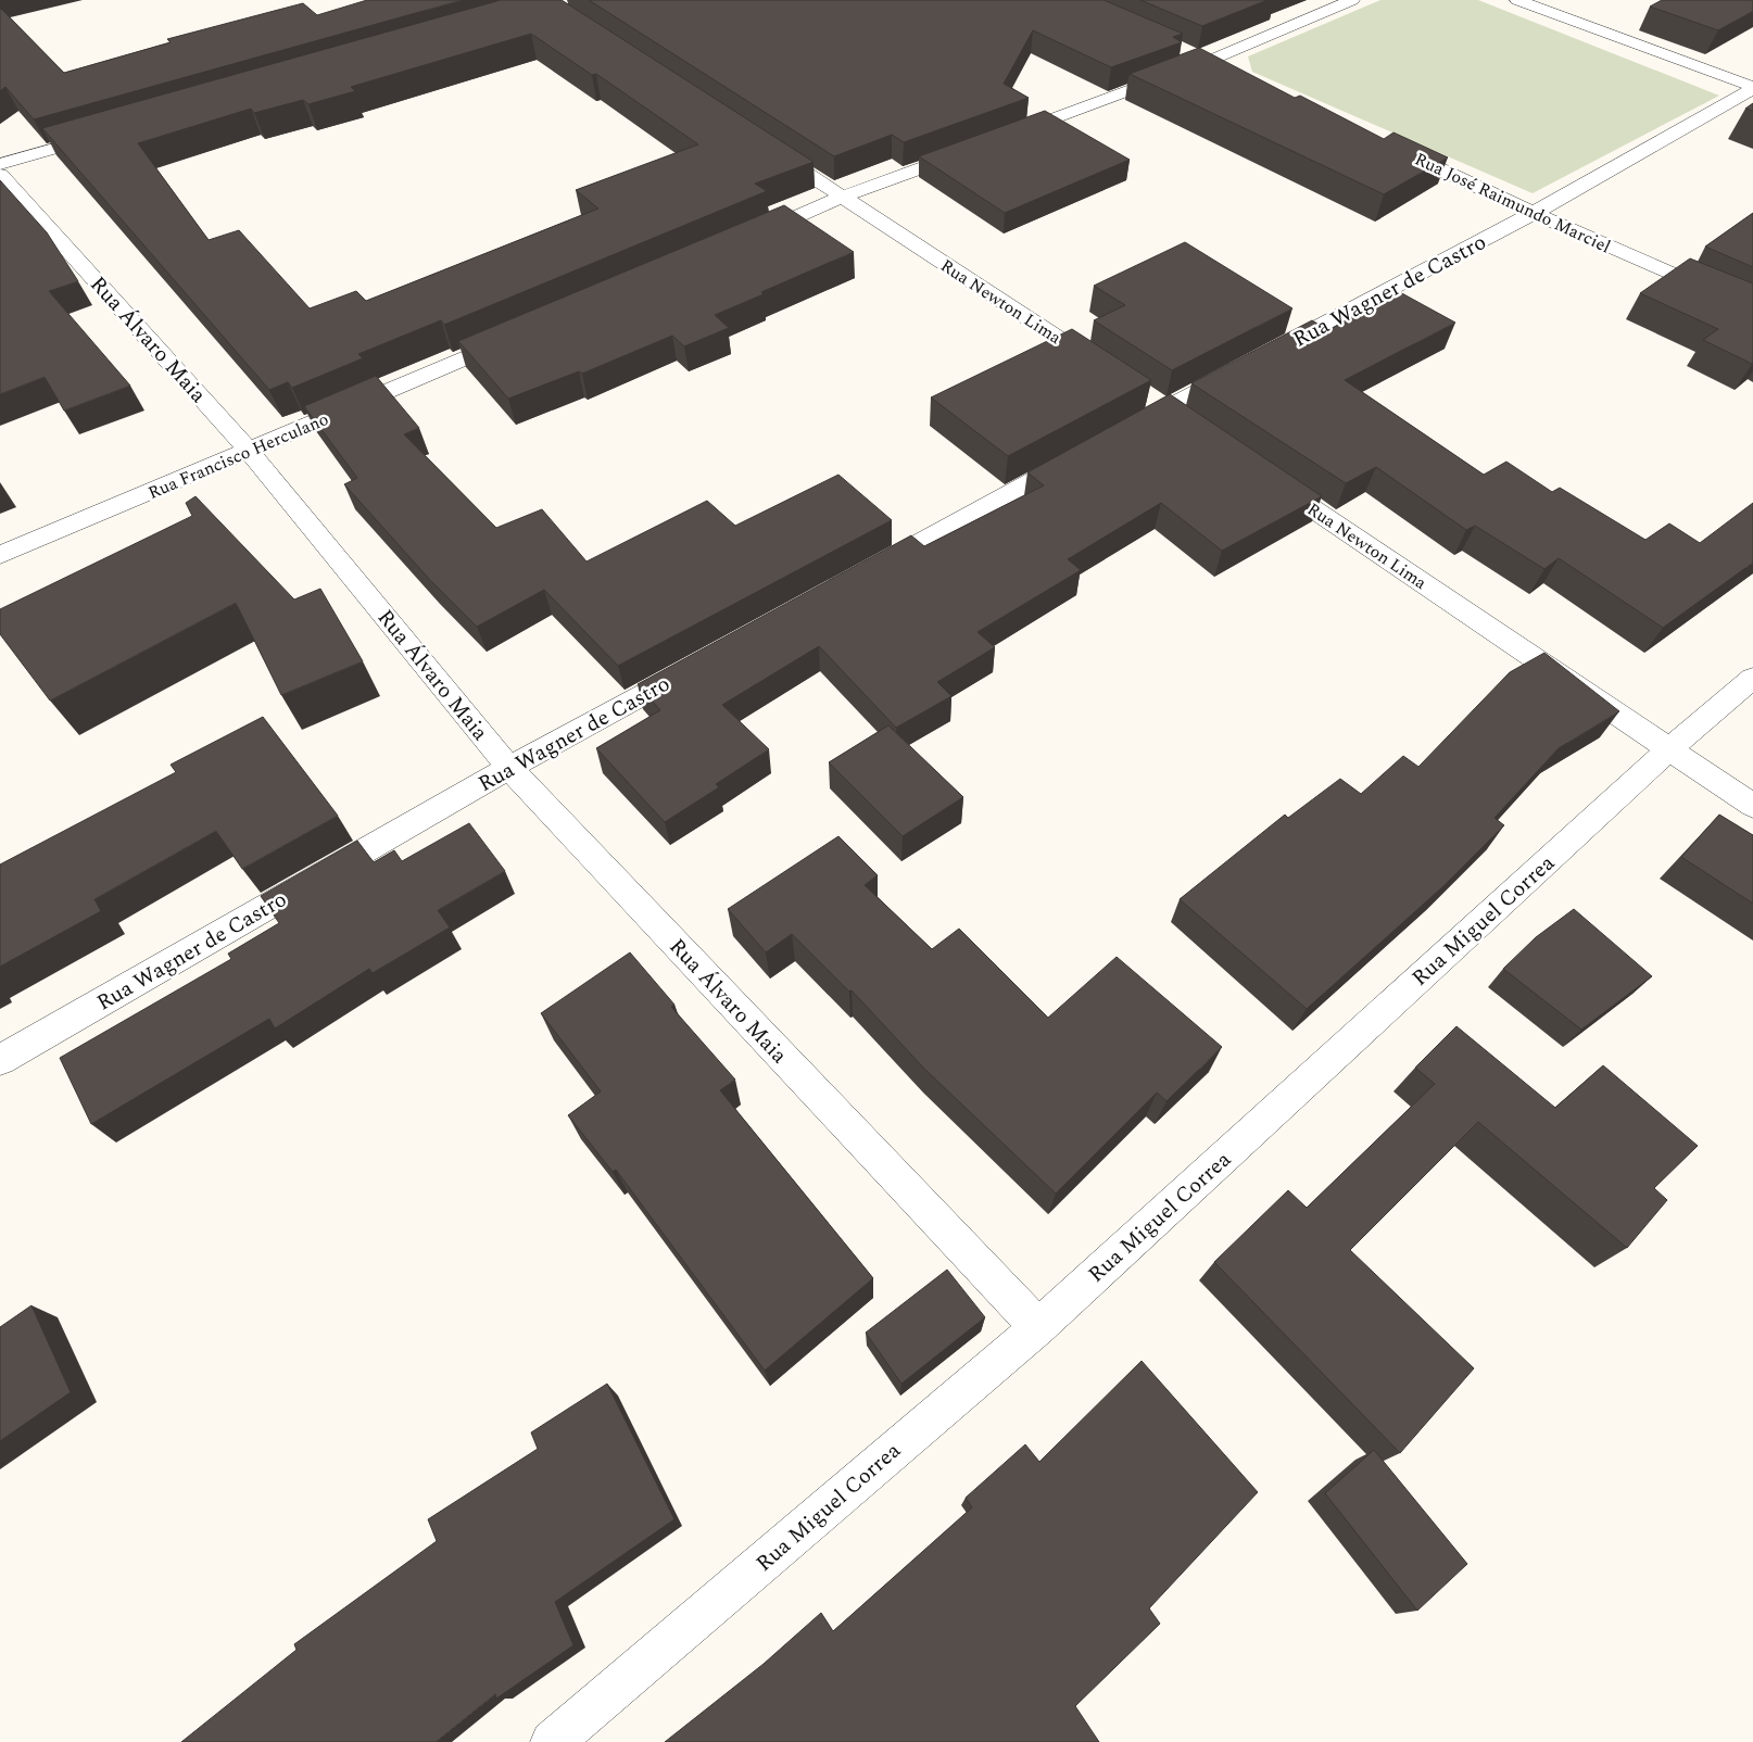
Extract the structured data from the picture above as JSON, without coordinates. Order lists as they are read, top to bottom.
{
  "streets": {
    "street": [
      "Rua José Raimundo Marciel",
      "Rua Wagner de Castro",
      "Rua Newton Lima",
      "Rua Álvaro Maia",
      "Rua Francisco Herculano",
      "Rua Miguel Correa"
    ]
  },
  "crossings": [
    ["Rua José Raimundo Marciel", "Rua Wagner de Castro"],
    ["Rua Wagner de Castro", "Rua Álvaro Maia"],
    ["Rua Newton Lima", "Rua Miguel Correa"],
    ["Rua Álvaro Maia", "Rua Francisco Herculano"],
    ["Rua Álvaro Maia", "Rua Miguel Correa"]
  ]
}
